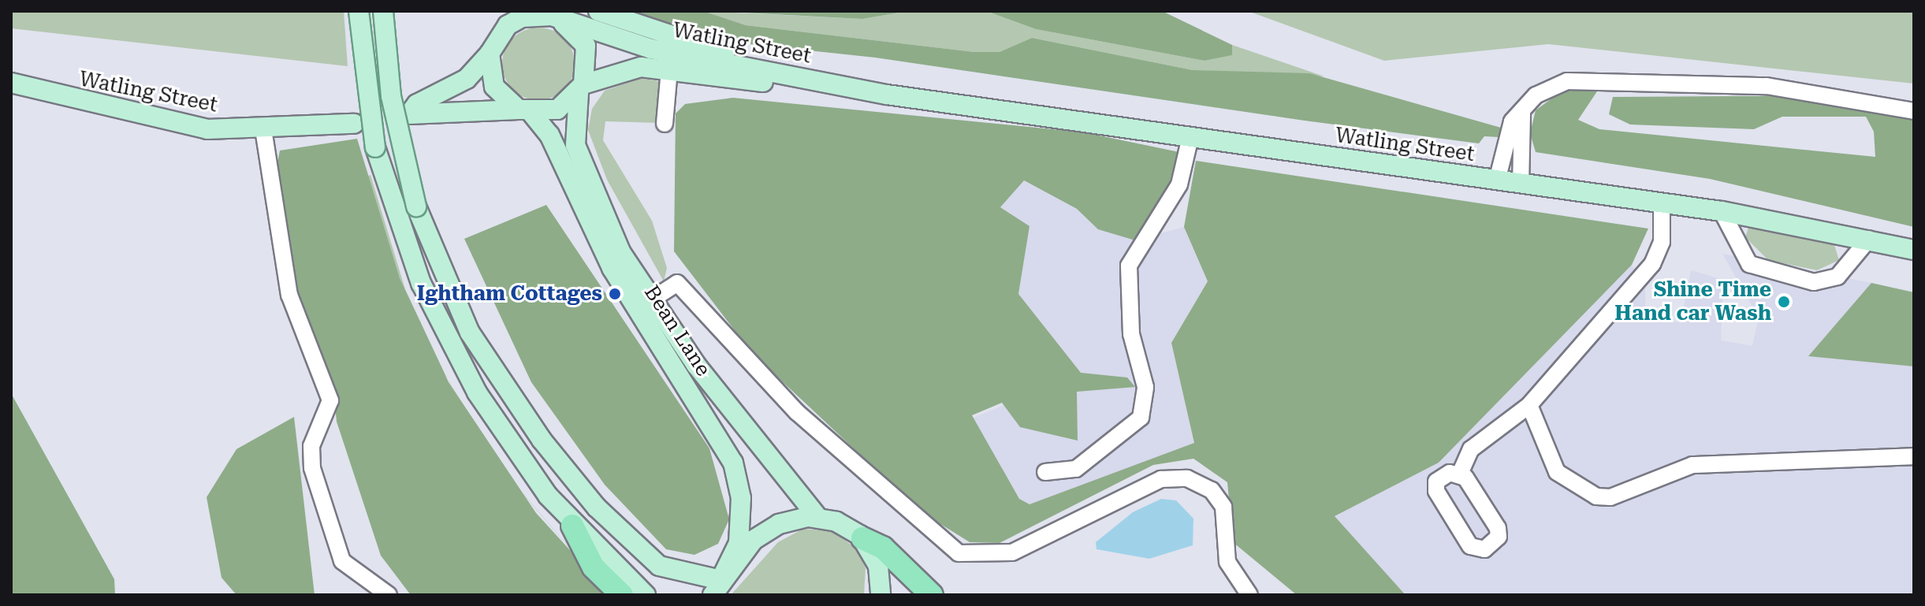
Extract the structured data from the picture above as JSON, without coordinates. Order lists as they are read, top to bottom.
{
  "streets": {
    "main road": ["Watling Street", "Bean Lane"]
  },
  "crossings": [
    ["Watling Street", "Bean Lane"]
  ],
  "places": ["Ightham Cottages", "Shine Time Hand car Wash"]
}
